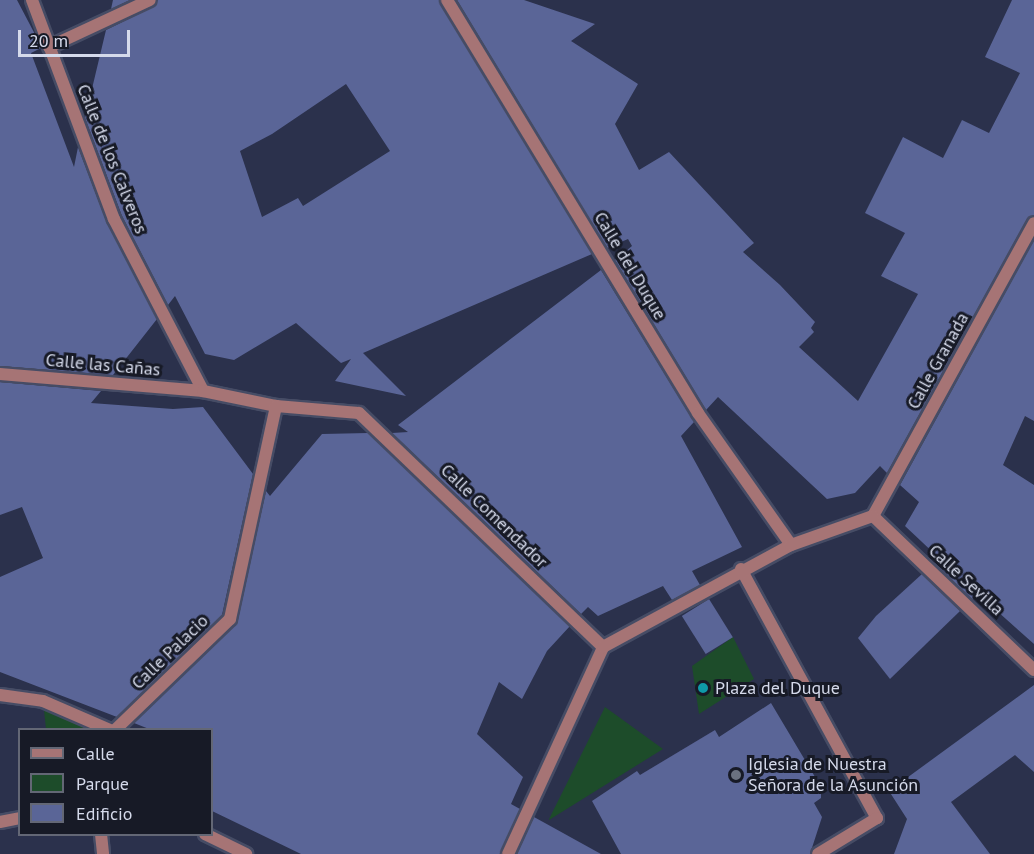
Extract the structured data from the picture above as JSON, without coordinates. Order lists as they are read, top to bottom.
{
  "streets": {
    "street": [
      "Calle de los Calveros",
      "Calle del Duque",
      "Calle Granada",
      "Calle las Cañas",
      "Calle Comendador",
      "Calle Sevilla",
      "Calle Palacio"
    ]
  },
  "crossings": [
    ["Calle de los Calveros", "Calle las Cañas"],
    ["Calle Granada", "Calle Sevilla"],
    ["Calle las Cañas", "Calle Comendador"],
    ["Calle las Cañas", "Calle Palacio"]
  ],
  "places": ["Plaza del Duque", "Iglesia de Nuestra Señora de la Asunción"],
  "legend": ["Calle", "Parque", "Edificio"],
  "scale_bar": "20 m"
}
